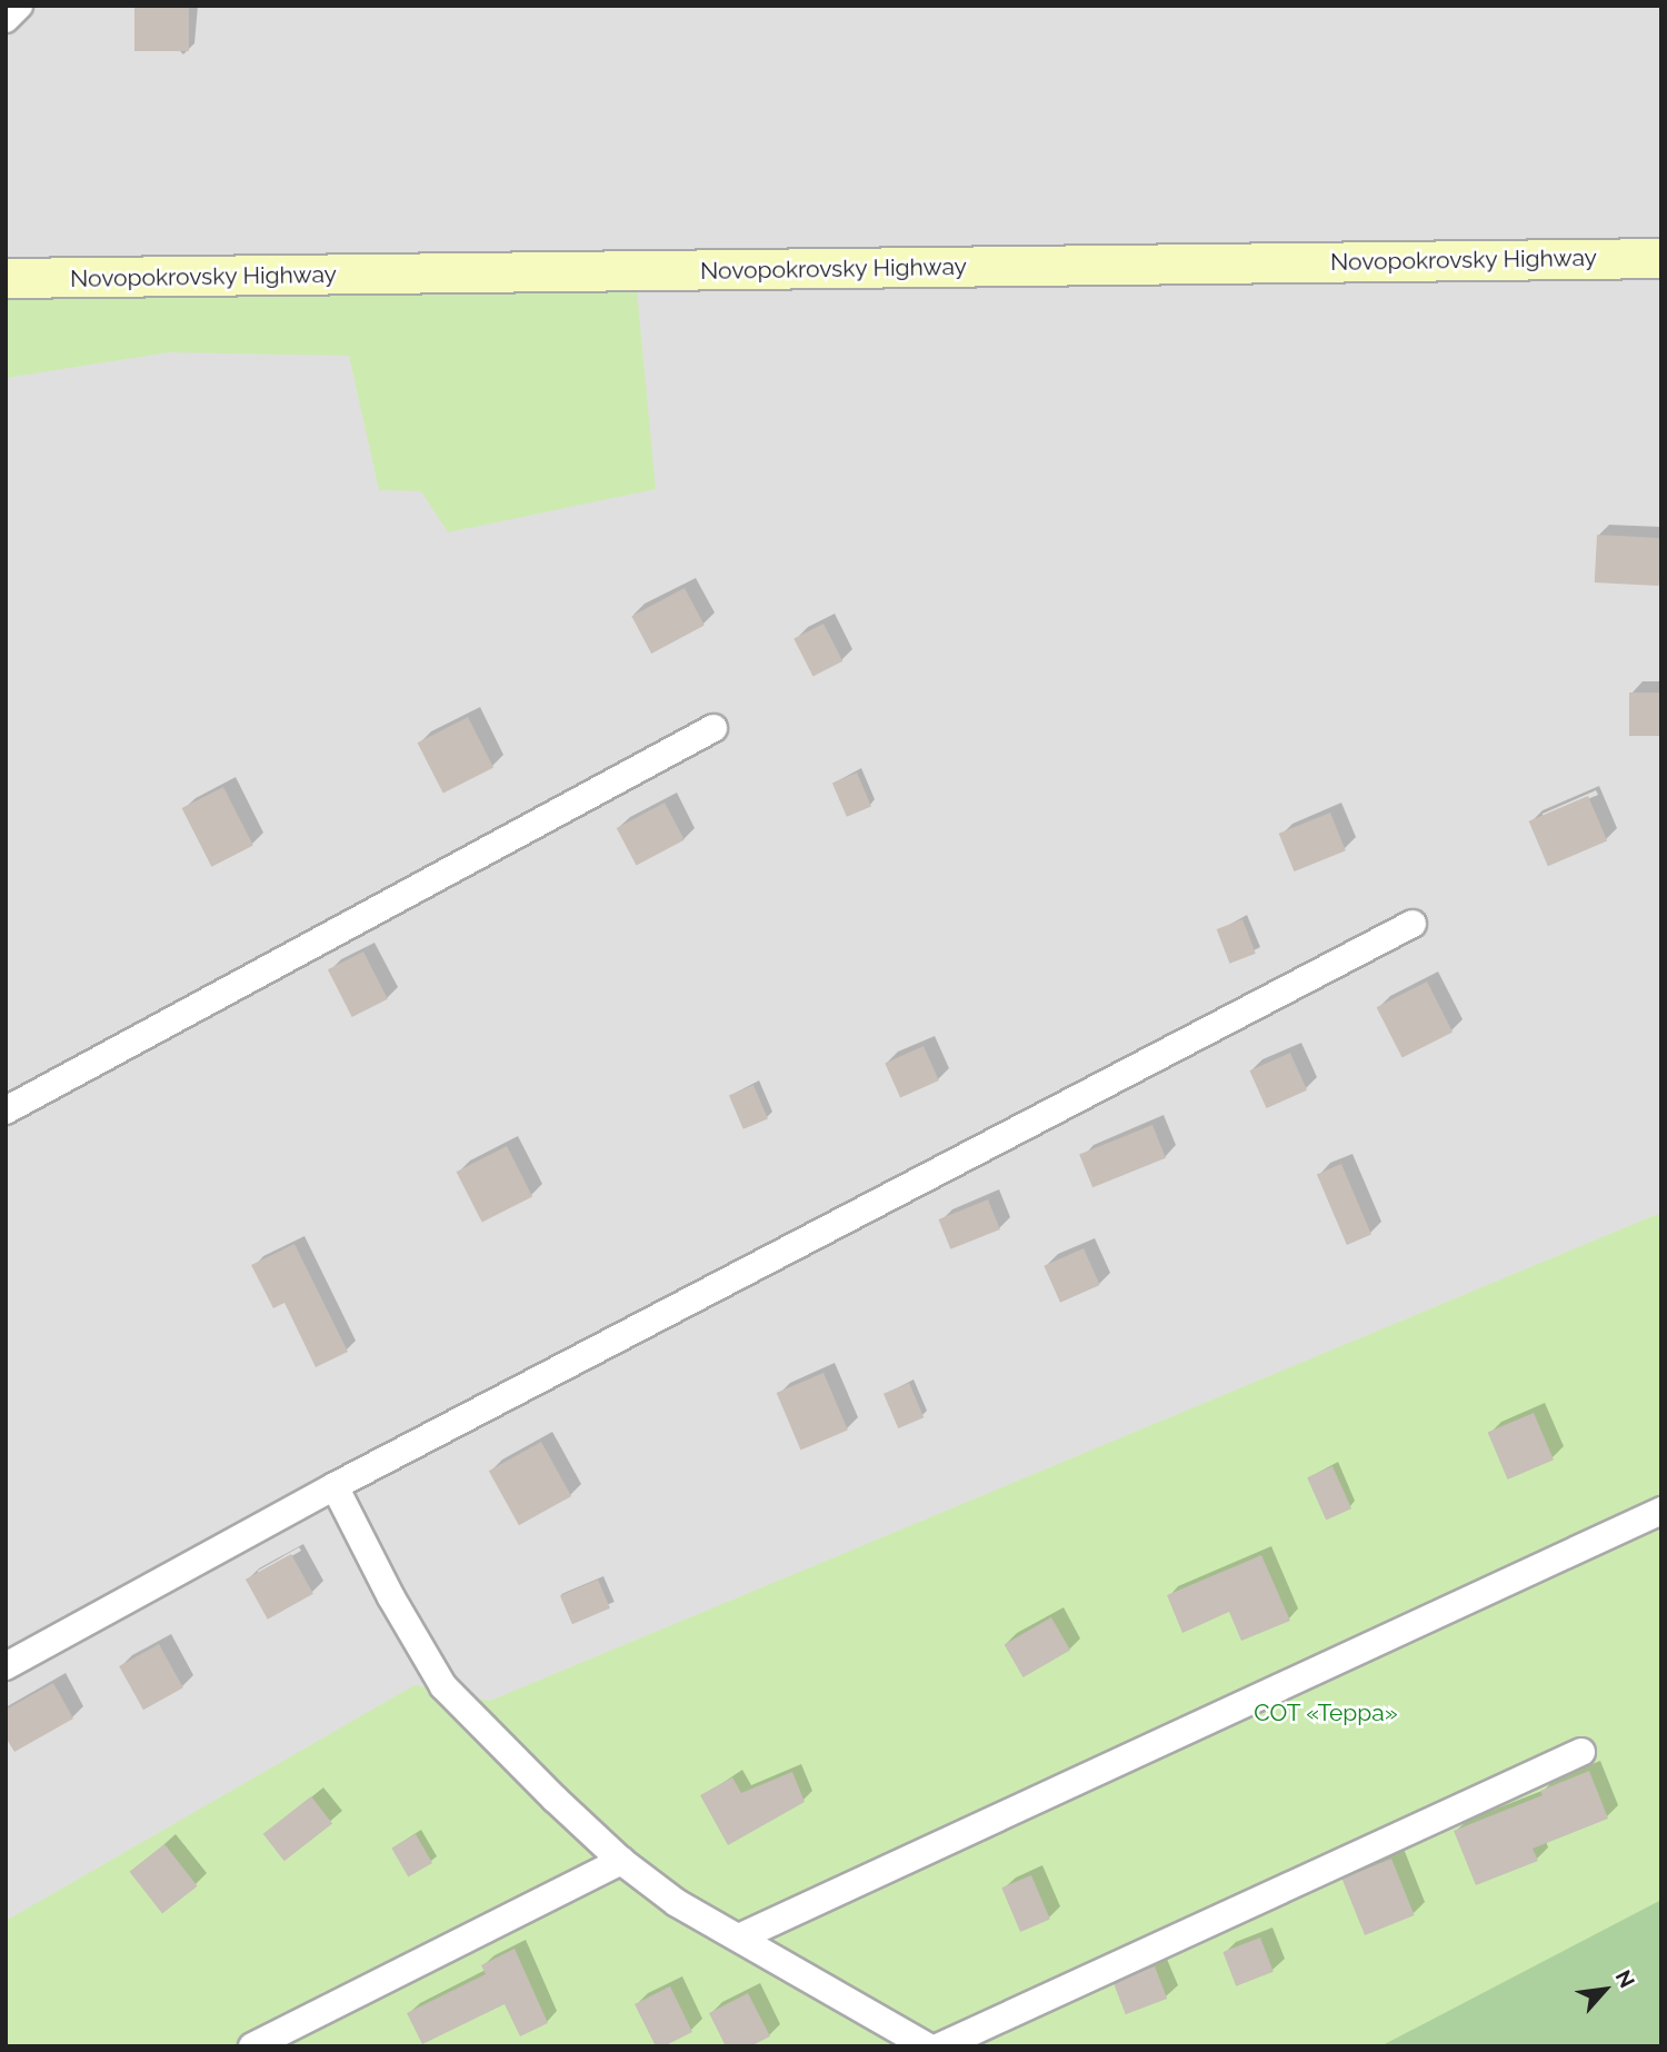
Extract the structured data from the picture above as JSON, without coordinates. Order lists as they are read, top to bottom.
{
  "streets": {
    "main road": ["Novopokrovsky Highway"]
  },
  "parks": ["СОТ «Терра»"],
  "north": "top right"
}
